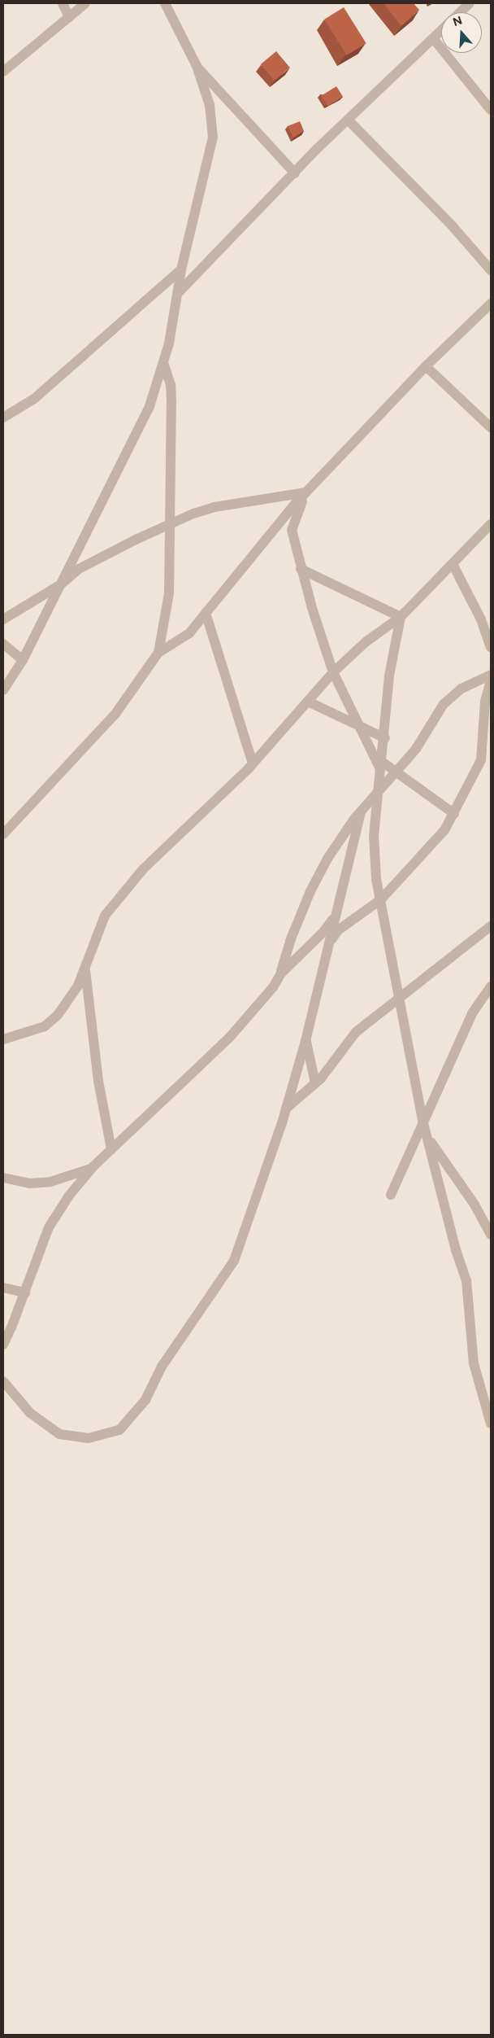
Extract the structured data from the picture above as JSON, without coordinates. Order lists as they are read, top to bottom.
{
  "north": "top"
}
